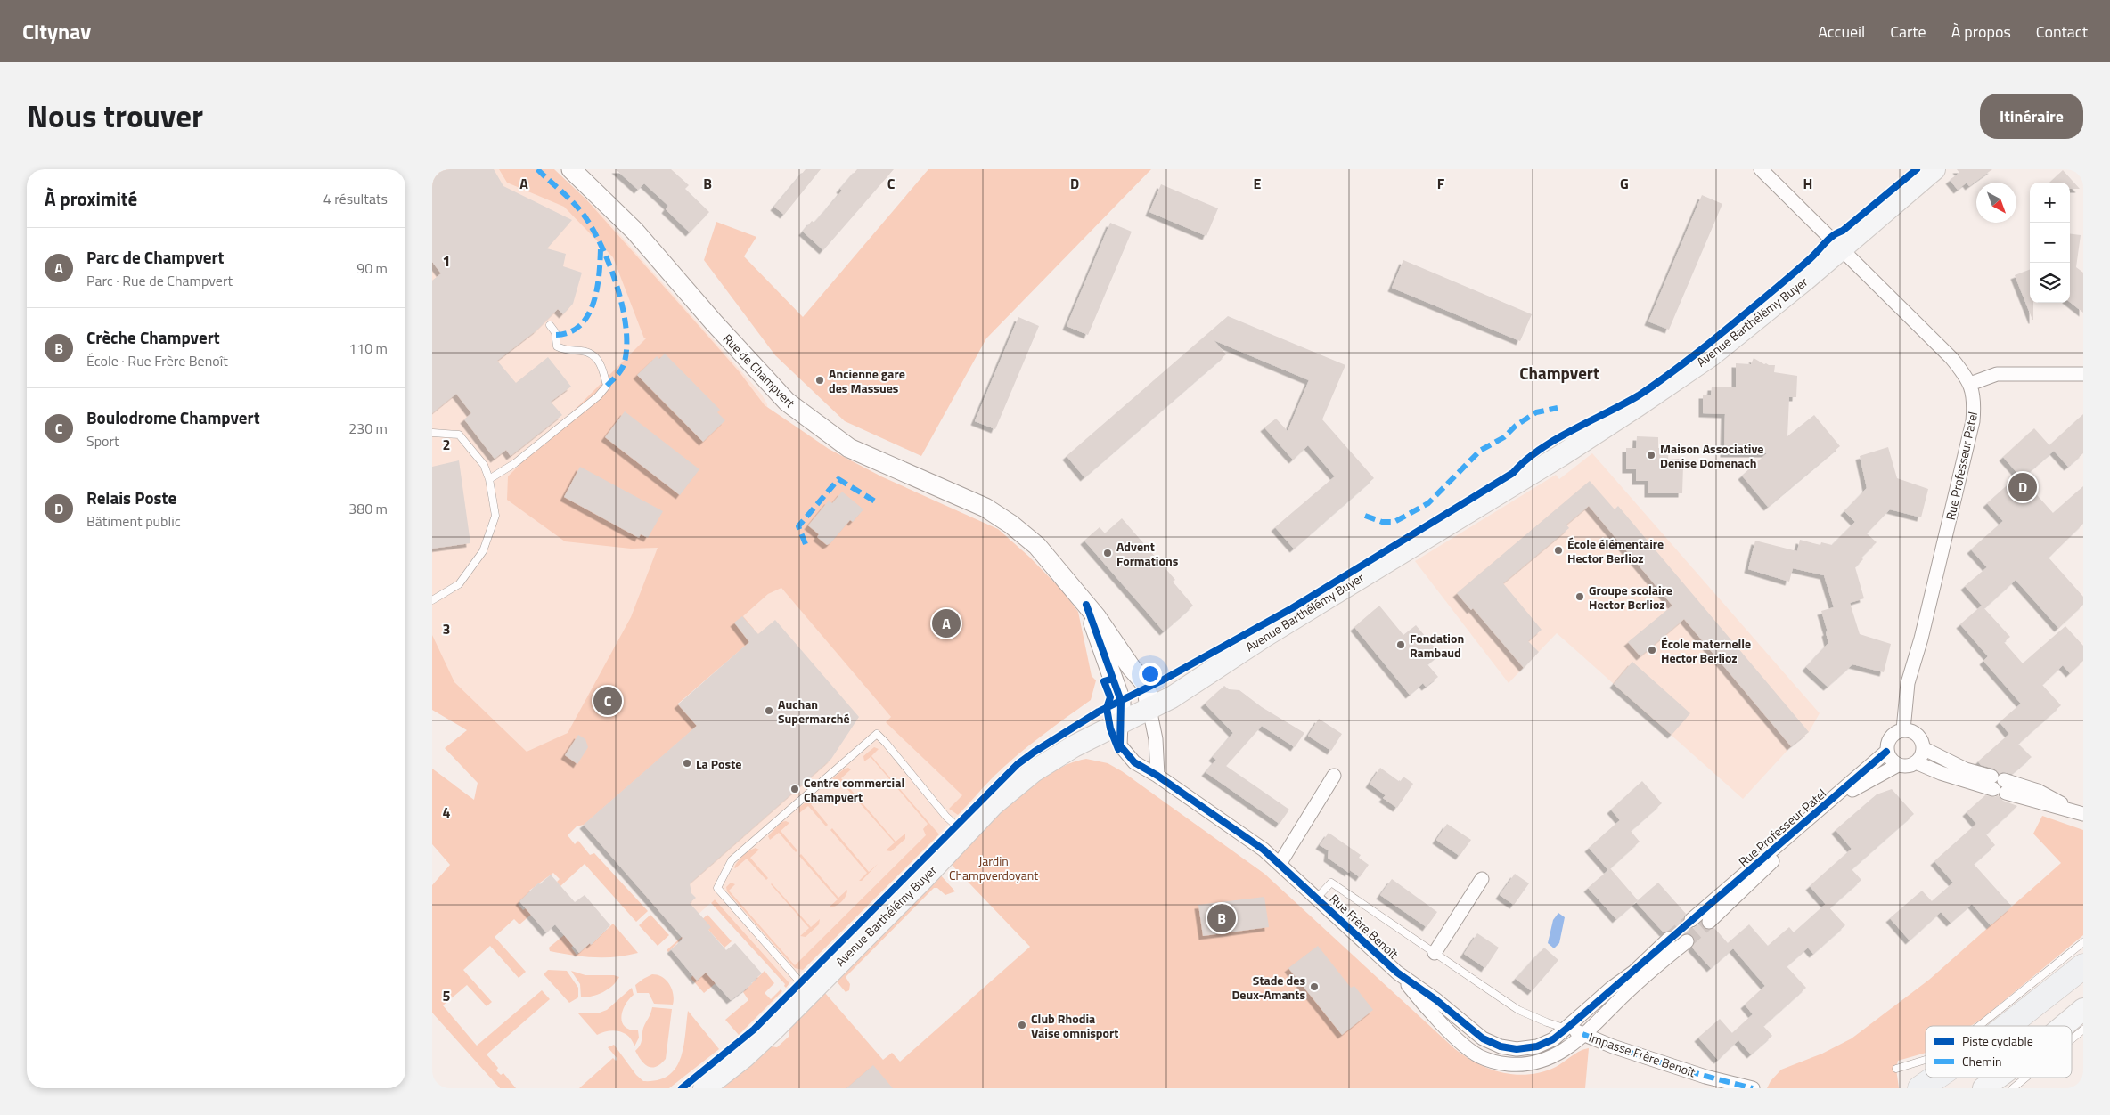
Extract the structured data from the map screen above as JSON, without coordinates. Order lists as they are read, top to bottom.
{
  "streets": {
    "main road": ["Avenue Barthélémy Buyer"],
    "street": [
      "Rue de Champvert",
      "Rue Professeur Patel",
      "Rue Frère Benoît",
      "Impasse Frère Benoît"
    ]
  },
  "crossings": [
    ["Avenue Barthélémy Buyer", "Rue de Champvert"],
    ["Avenue Barthélémy Buyer", "Rue Professeur Patel"],
    ["Avenue Barthélémy Buyer", "Rue Frère Benoît"],
    ["Rue de Champvert", "Rue Frère Benoît"],
    ["Rue Frère Benoît", "Impasse Frère Benoît"]
  ],
  "districts": ["Champvert"],
  "parks": ["Jardin Champverdoyant"],
  "places": [
    "Ancienne gare des Massues",
    "Maison Associative Denise Domenach",
    "École élémentaire Hector Berlioz",
    "Advent Formations",
    "Groupe scolaire Hector Berlioz",
    "Fondation Rambaud",
    "École maternelle Hector Berlioz",
    "Auchan Supermarché",
    "La Poste",
    "Centre commercial Champvert",
    "Stade des Deux-Amants",
    "Club Rhodia Vaise omnisport"
  ],
  "legend": ["Piste cyclable", "Chemin"],
  "north": "bottom right",
  "page": {
    "header": "Citynav",
    "nav": [
      "Accueil",
      "Carte",
      "À propos",
      "Contact"
    ],
    "title": "Nous trouver",
    "buttons": "Itinéraire",
    "heading": ["À proximité", "4 résultats"],
    "map_buttons": ["+", "−"],
    "list": [
      {
        "mark": "A",
        "name": "Parc de Champvert",
        "note": "Parc · Rue de Champvert",
        "value": "90 m"
      },
      {
        "mark": "B",
        "name": "Crèche Champvert",
        "note": "École · Rue Frère Benoît",
        "value": "110 m"
      },
      {
        "mark": "C",
        "name": "Boulodrome Champvert",
        "note": "Sport",
        "value": "230 m"
      },
      {
        "mark": "D",
        "name": "Relais Poste",
        "note": "Bâtiment public",
        "value": "380 m"
      }
    ],
    "pins": [
      "D",
      "A",
      "C",
      "B"
    ]
  },
  "grid": {
    "columns": [
      "A",
      "B",
      "C",
      "D",
      "E",
      "F",
      "G",
      "H"
    ],
    "rows": [
      "1",
      "2",
      "3",
      "4",
      "5"
    ]
  }
}
